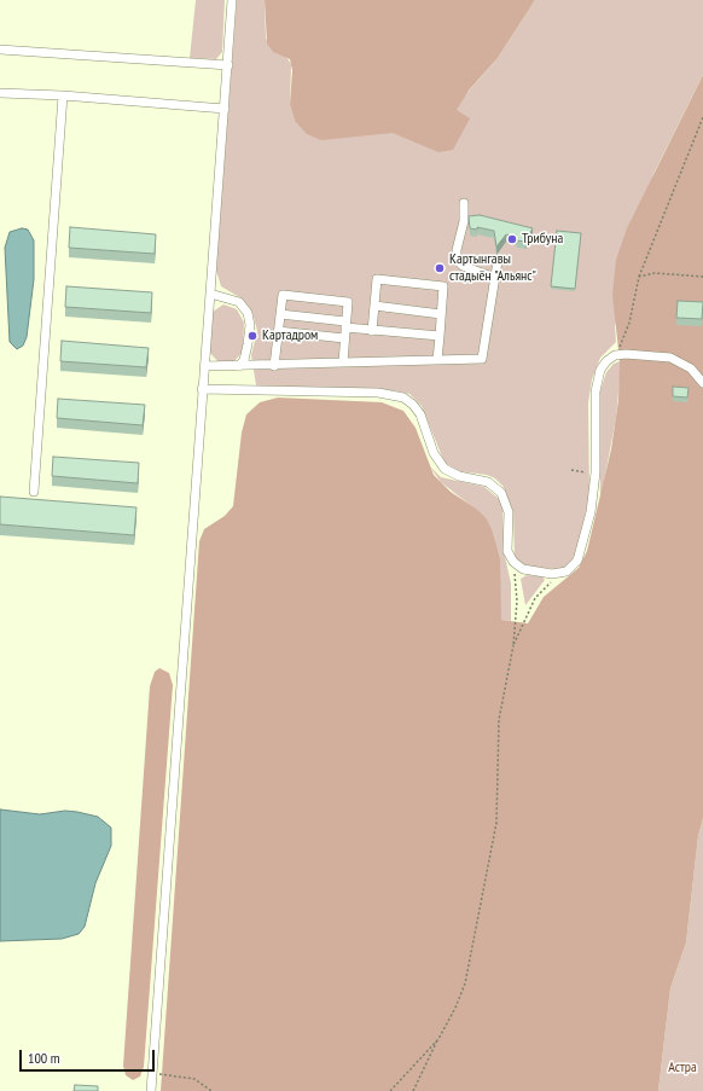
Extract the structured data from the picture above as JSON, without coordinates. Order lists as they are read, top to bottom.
{
  "parks": ["Астра"],
  "places": ["Трибуна", "Картынгавы стадыён \"Альянс\"", "Картадром"],
  "scale_bar": "100 m"
}
